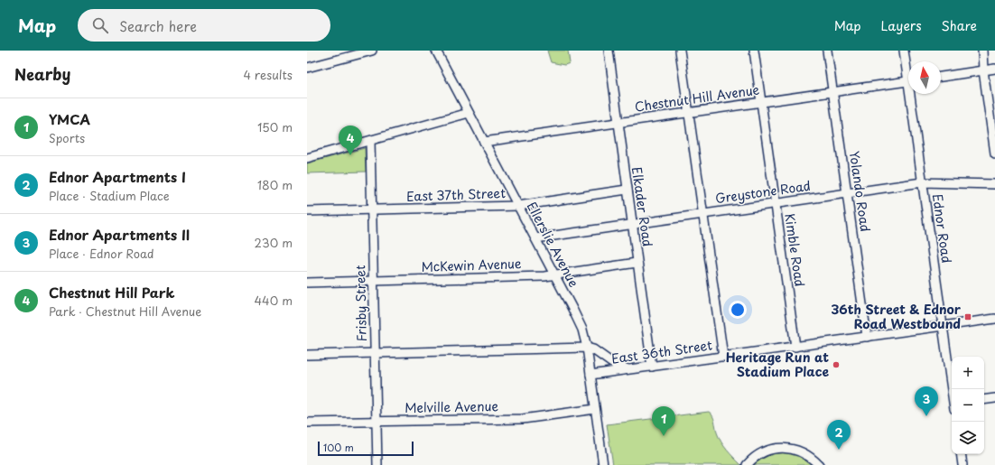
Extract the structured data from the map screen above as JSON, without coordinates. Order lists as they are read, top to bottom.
{
  "streets": {
    "street": [
      "Chestnut Hill Avenue",
      "Yolando Road",
      "Greystone Road",
      "East 37th Street",
      "Elkader Road",
      "Ednor Road",
      "Ellerslie Avenue",
      "Kimble Road",
      "McKewin Avenue",
      "Frisby Street",
      "East 36th Street",
      "Melville Avenue"
    ]
  },
  "crossings": [
    ["Chestnut Hill Avenue", "Yolando Road"],
    ["Chestnut Hill Avenue", "Elkader Road"],
    ["Chestnut Hill Avenue", "Ellerslie Avenue"],
    ["Chestnut Hill Avenue", "Kimble Road"],
    ["Yolando Road", "Greystone Road"],
    ["Yolando Road", "East 36th Street"],
    ["Greystone Road", "Elkader Road"],
    ["Greystone Road", "Ednor Road"],
    ["Greystone Road", "Ellerslie Avenue"],
    ["Greystone Road", "Kimble Road"],
    ["East 37th Street", "Elkader Road"],
    ["East 37th Street", "Ellerslie Avenue"],
    ["East 37th Street", "Frisby Street"],
    ["Elkader Road", "McKewin Avenue"],
    ["Elkader Road", "East 36th Street"],
    ["Ednor Road", "East 36th Street"],
    ["Ellerslie Avenue", "McKewin Avenue"],
    ["Ellerslie Avenue", "East 36th Street"],
    ["Ellerslie Avenue", "Melville Avenue"],
    ["Kimble Road", "East 36th Street"],
    ["McKewin Avenue", "Frisby Street"],
    ["Frisby Street", "Melville Avenue"]
  ],
  "places": {
    "transit": ["36th Street & Ednor Road Westbound"],
    "other": ["Heritage Run at Stadium Place"]
  },
  "scale_bar": "100 m",
  "north": "top",
  "page": {
    "header": "Map",
    "search": "Search here",
    "nav": ["Map", "Layers", "Share"],
    "heading": ["Nearby", "4 results"],
    "list": [
      {
        "mark": "1",
        "name": "YMCA",
        "note": "Sports",
        "value": "150 m"
      },
      {
        "mark": "2",
        "name": "Ednor Apartments I",
        "note": "Place · Stadium Place",
        "value": "180 m"
      },
      {
        "mark": "3",
        "name": "Ednor Apartments II",
        "note": "Place · Ednor Road",
        "value": "230 m"
      },
      {
        "mark": "4",
        "name": "Chestnut Hill Park",
        "note": "Park · Chestnut Hill Avenue",
        "value": "440 m"
      }
    ],
    "pins": [
      "4",
      "3",
      "1",
      "2"
    ],
    "map_buttons": ["+", "−"],
    "scale": "100 m"
  }
}
